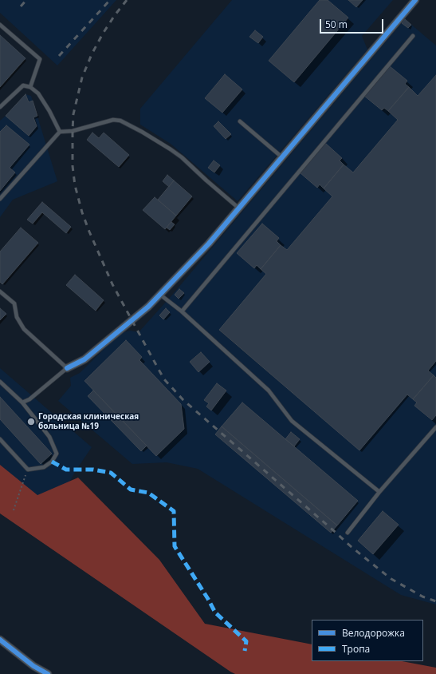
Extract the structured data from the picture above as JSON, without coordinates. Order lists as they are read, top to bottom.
{
  "places": ["Городская клиническая больница №19"],
  "legend": ["Велодорожка", "Тропа"],
  "scale_bar": "50 m"
}
